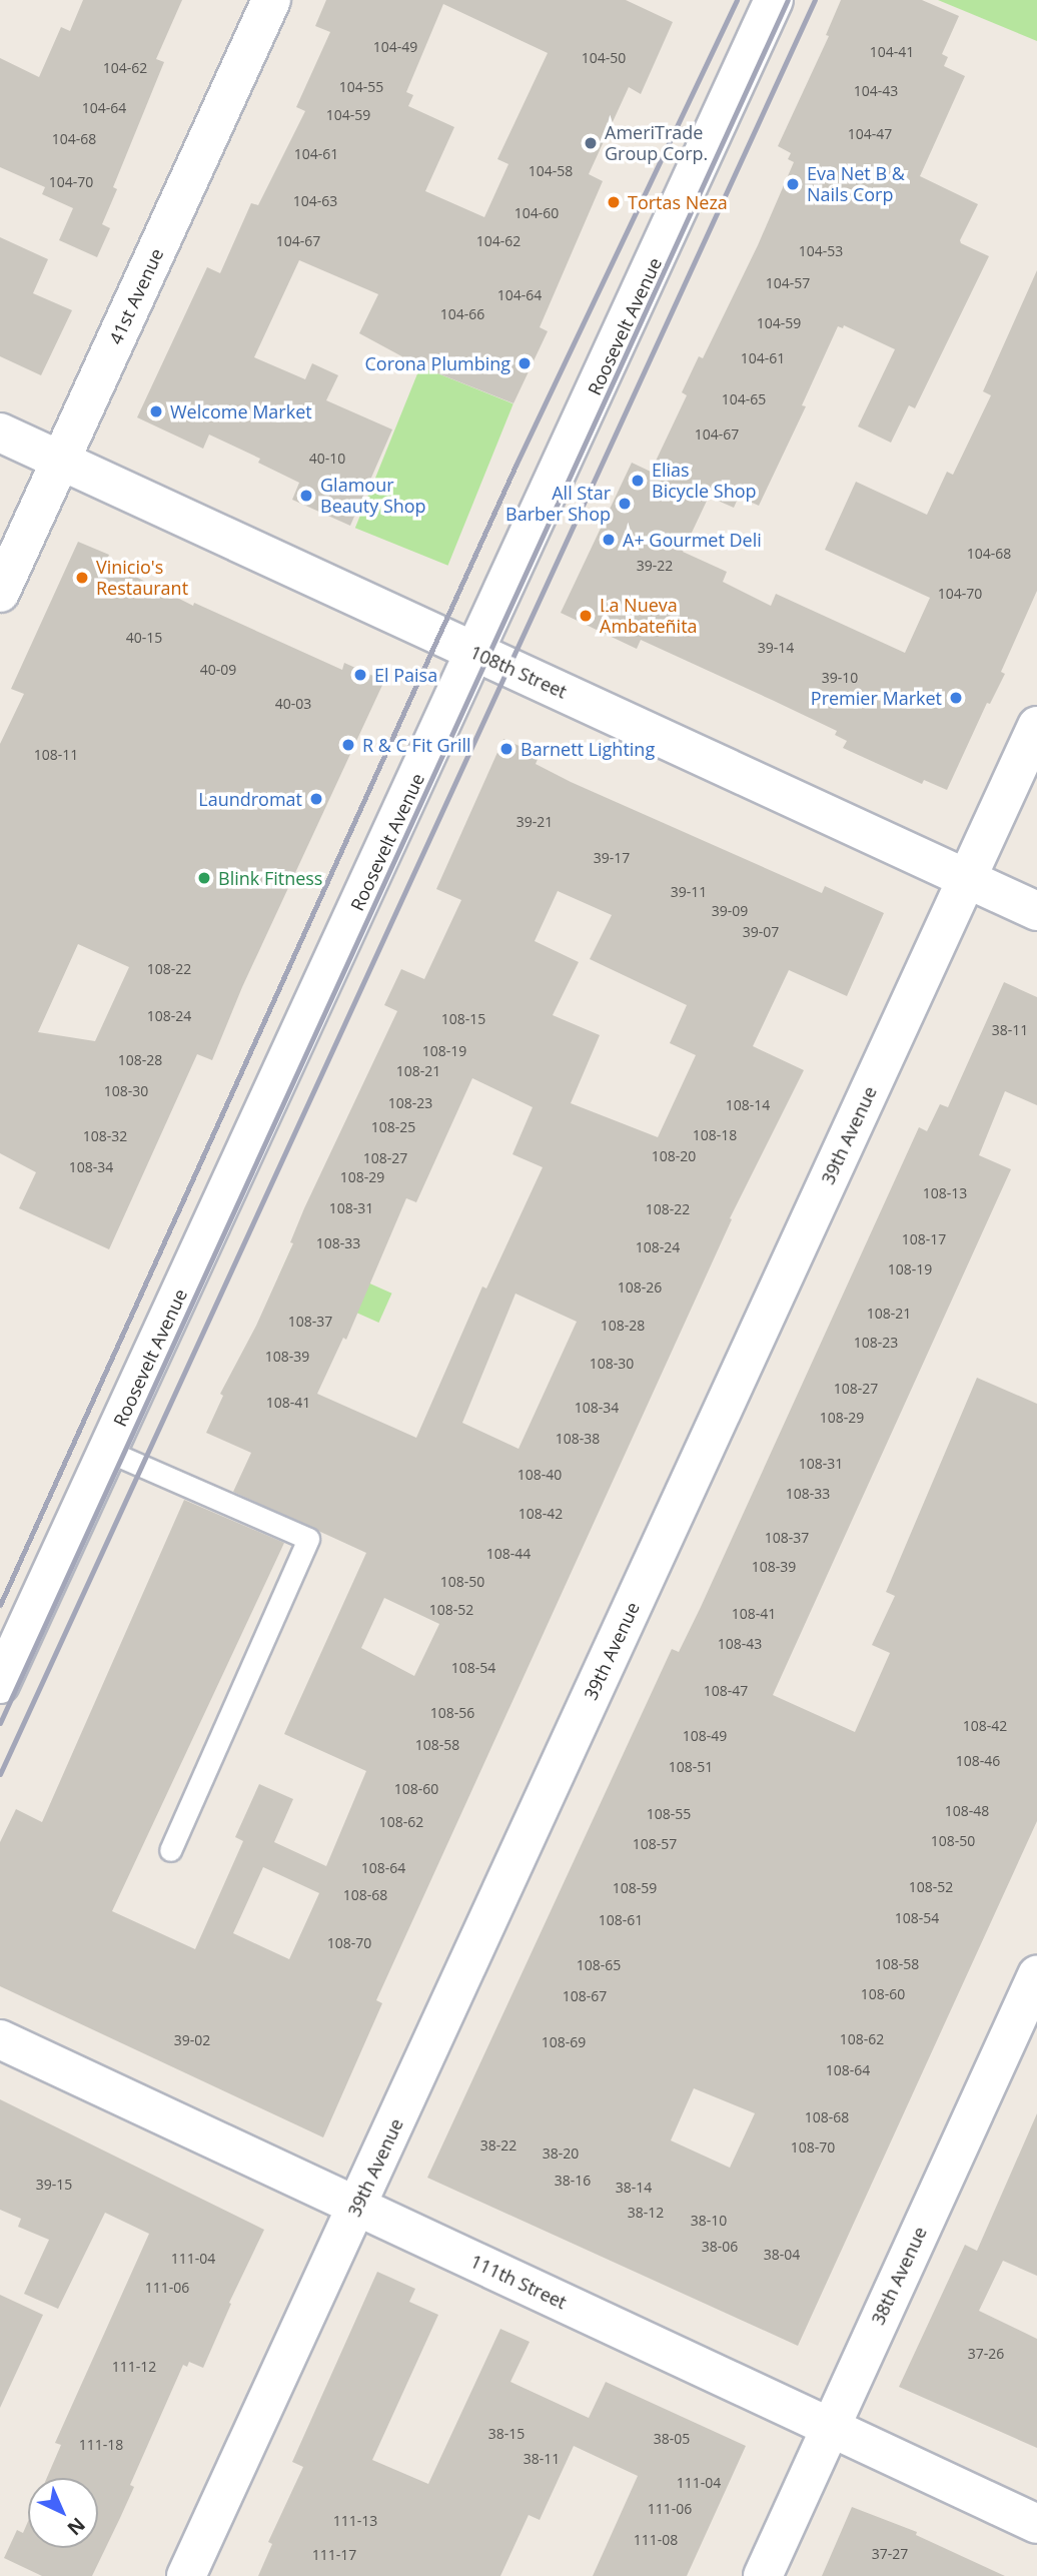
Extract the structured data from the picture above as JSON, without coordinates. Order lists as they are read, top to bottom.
{
  "streets": {
    "street": [
      "41st Avenue",
      "Roosevelt Avenue",
      "108th Street",
      "39th Avenue",
      "38th Avenue",
      "111th Street"
    ]
  },
  "crossings": [
    ["41st Avenue", "108th Street"],
    ["Roosevelt Avenue", "108th Street"],
    ["108th Street", "39th Avenue"],
    ["39th Avenue", "111th Street"],
    ["38th Avenue", "111th Street"]
  ],
  "places": [
    "AmeriTrade Group Corp.",
    "Eva Net B & Nails Corp",
    "Tortas Neza",
    "Corona Plumbing",
    "Welcome Market",
    "Elias Bicycle Shop",
    "Glamour Beauty Shop",
    "All Star Barber Shop",
    "A+ Gourmet Deli",
    "Vinicio's Restaurant",
    "La Nueva Ambateñita",
    "El Paisa",
    "Premier Market",
    "R & C Fit Grill",
    "Barnett Lighting",
    "Laundromat",
    "Blink Fitness"
  ],
  "house_numbers": [
    "104-49",
    "104-41",
    "104-50",
    "104-62",
    "104-55",
    "104-43",
    "104-64",
    "104-59",
    "104-47",
    "104-68",
    "104-61",
    "104-58",
    "104-70",
    "104-63",
    "104-60",
    "104-67",
    "104-62",
    "104-53",
    "104-57",
    "104-64",
    "104-66",
    "104-59",
    "104-61",
    "104-65",
    "104-67",
    "40-10",
    "104-68",
    "39-22",
    "104-70",
    "40-15",
    "39-14",
    "40-09",
    "39-10",
    "40-03",
    "108-11",
    "39-21",
    "39-17",
    "39-11",
    "39-09",
    "39-07",
    "108-22",
    "108-24",
    "108-15",
    "38-11",
    "108-19",
    "108-28",
    "108-21",
    "108-30",
    "108-23",
    "108-14",
    "108-25",
    "108-18",
    "108-32",
    "108-20",
    "108-27",
    "108-34",
    "108-29",
    "108-13",
    "108-31",
    "108-22",
    "108-17",
    "108-33",
    "108-24",
    "108-19",
    "108-26",
    "108-21",
    "108-37",
    "108-28",
    "108-23",
    "108-39",
    "108-30",
    "108-27",
    "108-41",
    "108-34",
    "108-29",
    "108-38",
    "108-31",
    "108-40",
    "108-33",
    "108-42",
    "108-37",
    "108-44",
    "108-39",
    "108-50",
    "108-52",
    "108-41",
    "108-43",
    "108-54",
    "108-47",
    "108-56",
    "108-42",
    "108-49",
    "108-58",
    "108-46",
    "108-51",
    "108-60",
    "108-48",
    "108-55",
    "108-62",
    "108-50",
    "108-57",
    "108-64",
    "108-52",
    "108-59",
    "108-68",
    "108-54",
    "108-61",
    "108-70",
    "108-58",
    "108-65",
    "108-60",
    "108-67",
    "108-62",
    "39-02",
    "108-69",
    "108-64",
    "108-68",
    "38-22",
    "108-70",
    "38-20",
    "38-16",
    "39-15",
    "38-14",
    "38-12",
    "38-10",
    "38-06",
    "38-04",
    "111-04",
    "111-06",
    "37-26",
    "111-12",
    "38-15",
    "38-05",
    "111-18",
    "38-11",
    "111-04",
    "111-06",
    "111-13",
    "111-08",
    "37-27",
    "111-17"
  ],
  "north": "bottom right"
}
